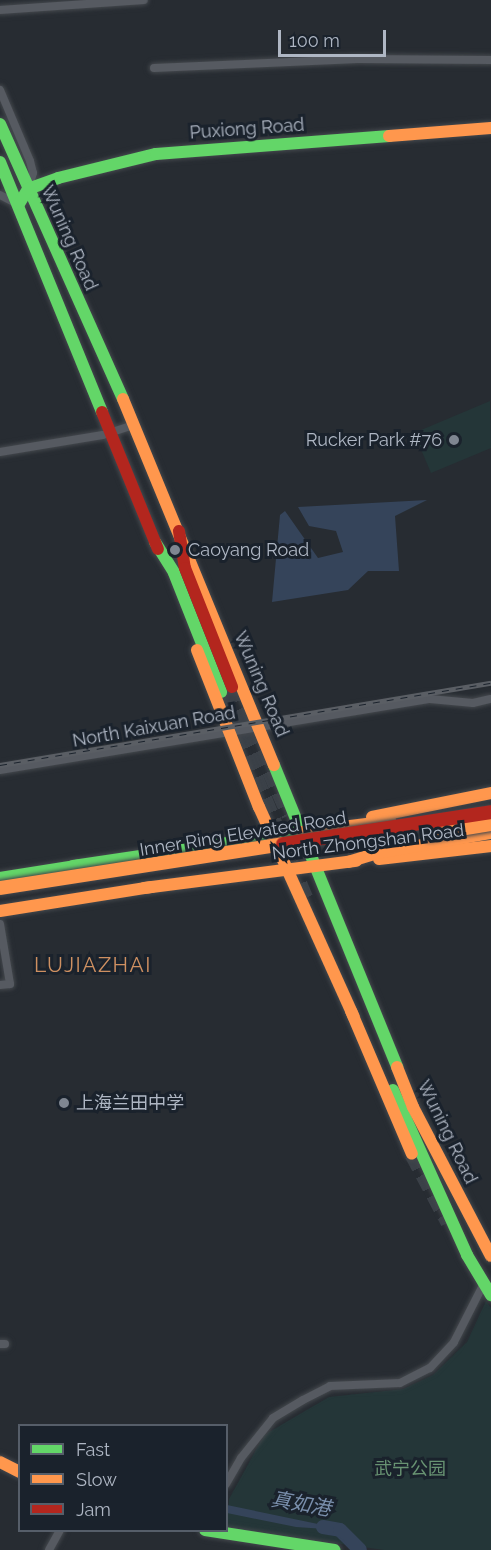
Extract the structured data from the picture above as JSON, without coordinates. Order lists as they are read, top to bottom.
{
  "streets": {
    "main road": [
      "Puxiong Road",
      "Wuning Road",
      "Inner Ring Elevated Road",
      "North Zhongshan Road"
    ],
    "street": ["North Kaixuan Road"]
  },
  "crossings": [
    ["Puxiong Road", "Wuning Road"],
    ["Wuning Road", "North Kaixuan Road"],
    ["Wuning Road", "North Zhongshan Road"]
  ],
  "districts": ["LUJIAZHAI"],
  "water": ["真如港"],
  "parks": ["武宁公园"],
  "places": ["Rucker Park #76", "Caoyang Road", "上海兰田中学"],
  "legend": ["Fast", "Slow", "Jam"],
  "scale_bar": "100 m"
}
